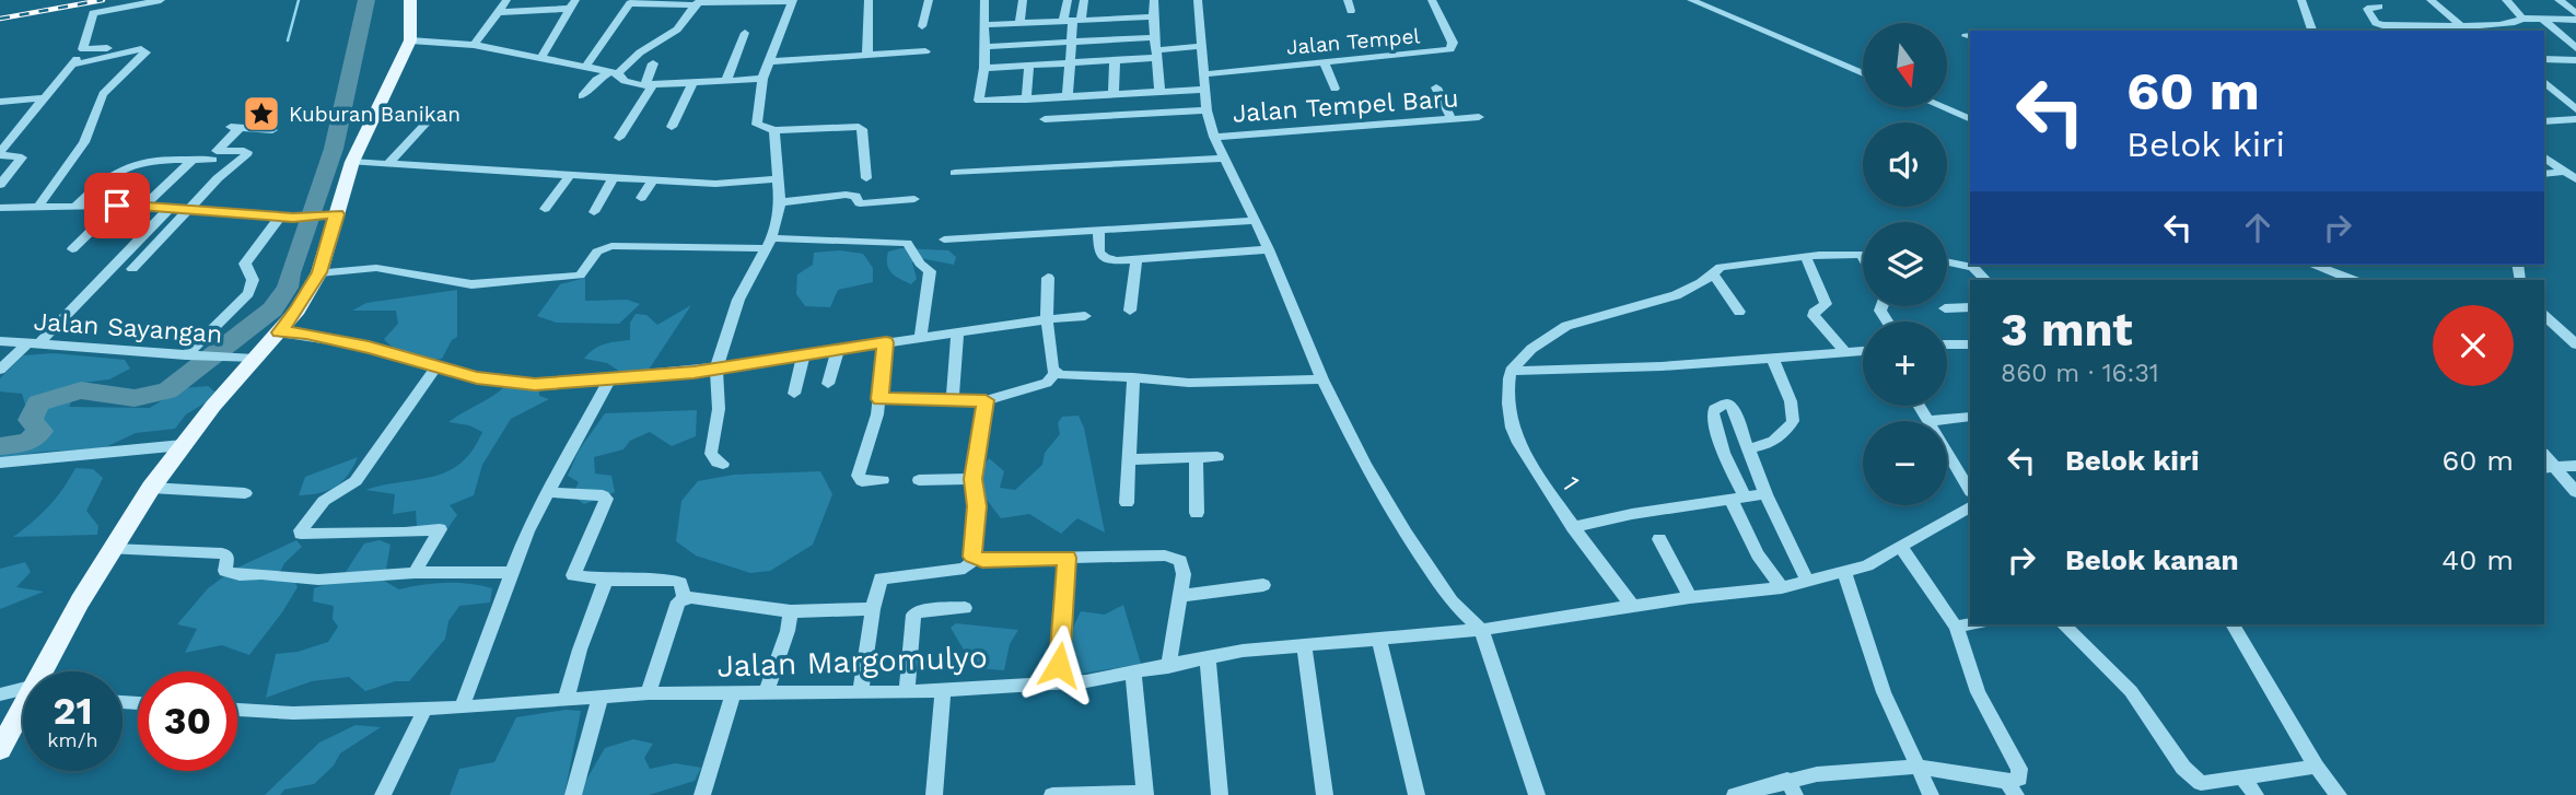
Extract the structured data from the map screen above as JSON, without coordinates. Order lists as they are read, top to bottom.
{
  "streets": {
    "street": [
      "Jalan Tempel",
      "Jalan Tempel Baru",
      "Jalan Sayangan",
      "1",
      "Jalan Margomulyo"
    ]
  },
  "places": {
    "place": ["Kuburan Banikan"]
  },
  "north": "bottom",
  "page": {
    "map_buttons": ["+", "−"],
    "turn": ["60 m", "Belok kiri"],
    "heading": ["3 mnt", "860 m · 16:31"],
    "list": [
      {
        "name": "Belok kiri",
        "value": "60 m"
      },
      {
        "name": "Belok kanan",
        "value": "40 m"
      }
    ],
    "speed": "21 km/h",
    "limit": "30"
  }
}
